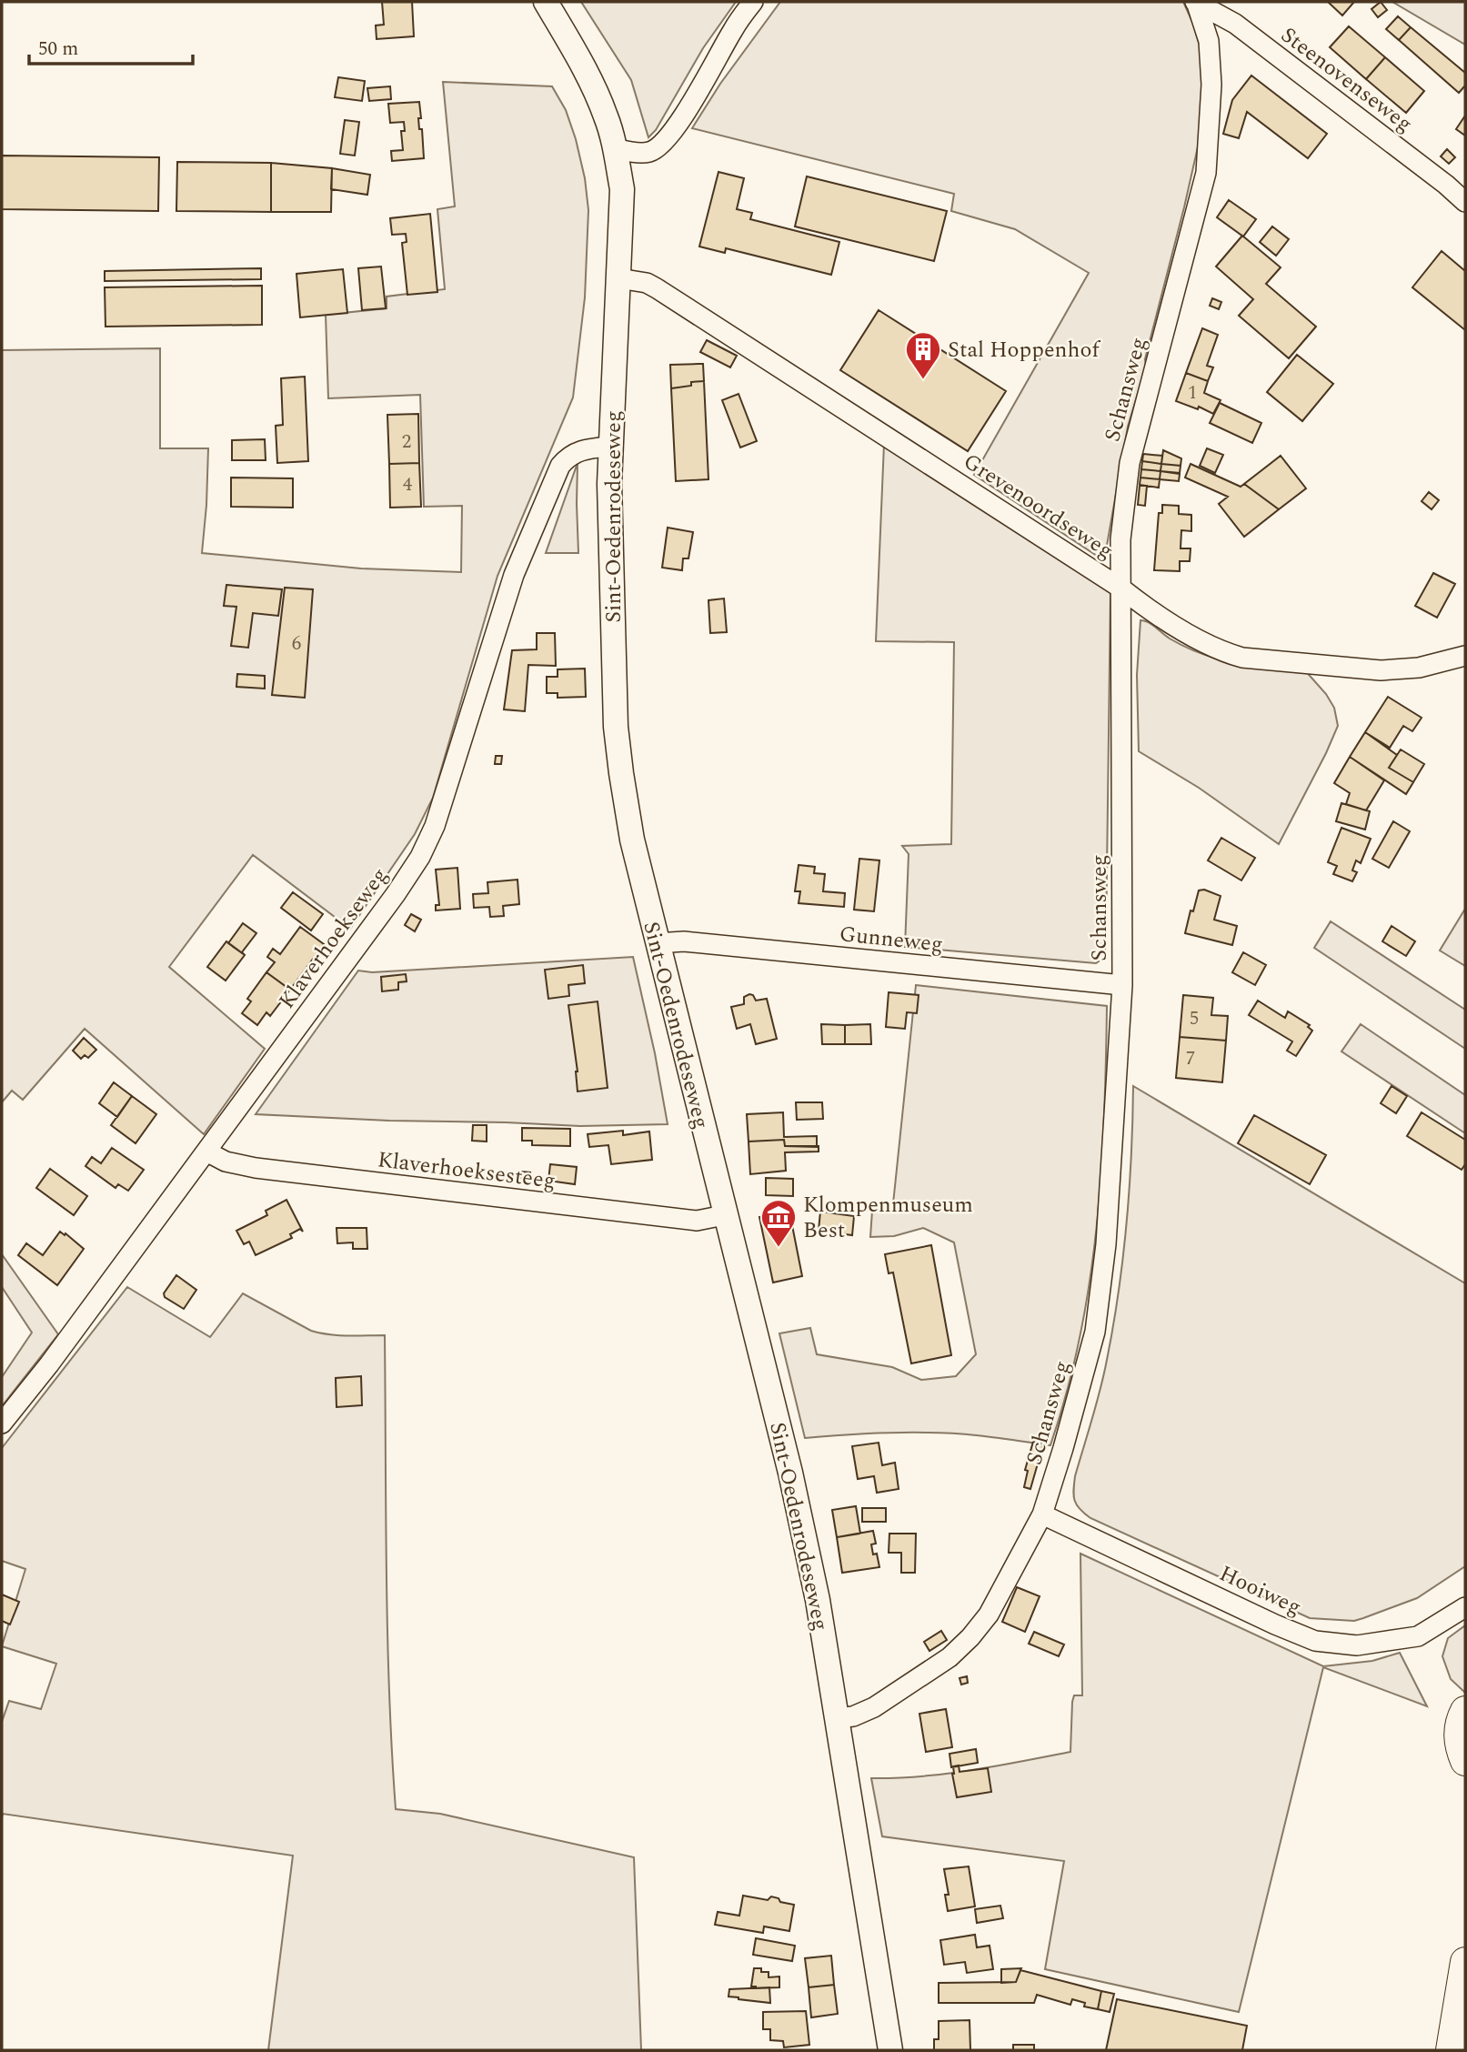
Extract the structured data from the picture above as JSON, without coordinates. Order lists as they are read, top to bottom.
{
  "streets": {
    "street": [
      "Steenovenseweg",
      "Schansweg",
      "Grevenoordseweg",
      "Sint-Oedenrodeseweg",
      "Klaverhoekseweg",
      "Gunneweg",
      "Klaverhoeksesteeg",
      "Hooiweg"
    ]
  },
  "crossings": [
    ["Steenovenseweg", "Schansweg"],
    ["Schansweg", "Grevenoordseweg"],
    ["Schansweg", "Sint-Oedenrodeseweg"],
    ["Schansweg", "Gunneweg"],
    ["Schansweg", "Hooiweg"],
    ["Grevenoordseweg", "Sint-Oedenrodeseweg"],
    ["Sint-Oedenrodeseweg", "Klaverhoekseweg"],
    ["Sint-Oedenrodeseweg", "Gunneweg"],
    ["Sint-Oedenrodeseweg", "Klaverhoeksesteeg"],
    ["Klaverhoekseweg", "Klaverhoeksesteeg"]
  ],
  "places": {
    "building": ["Stal Hoppenhof"],
    "museum": ["Klompenmuseum Best"]
  },
  "house_numbers": [
    "1",
    "2",
    "4",
    "6",
    "5",
    "7"
  ],
  "scale_bar": "50 m"
}
